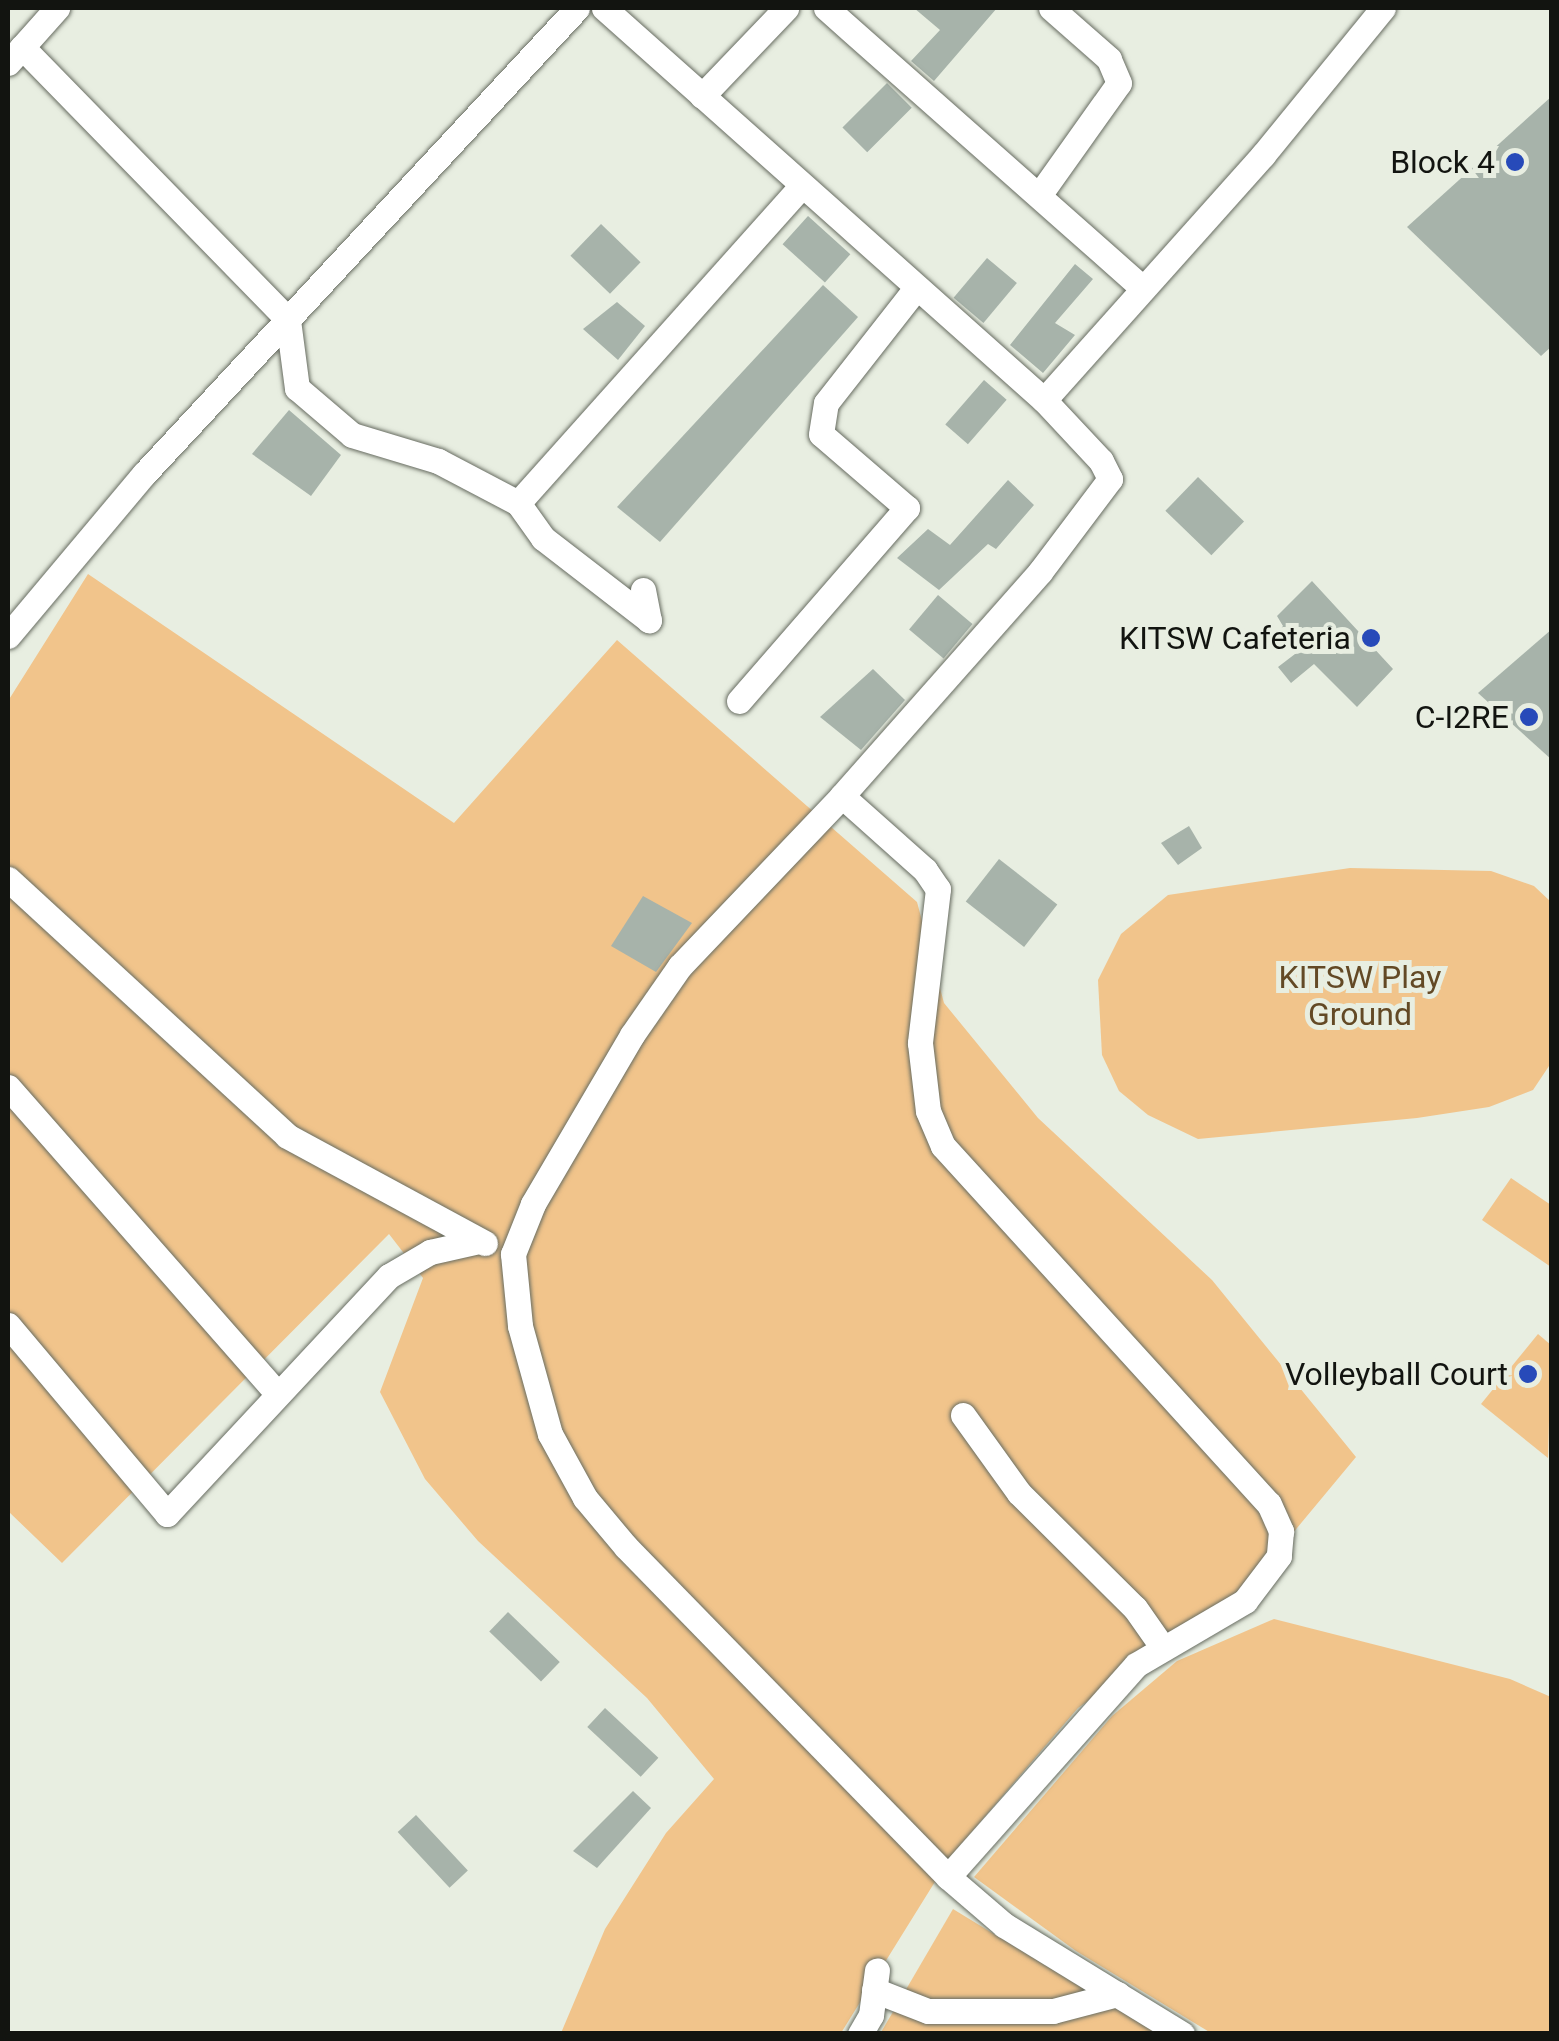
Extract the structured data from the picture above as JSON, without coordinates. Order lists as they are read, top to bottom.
{
  "parks": ["KITSW Play Ground"],
  "places": [
    "Block 4",
    "KITSW Cafeteria",
    "C-I2RE",
    "Volleyball Court"
  ]
}
